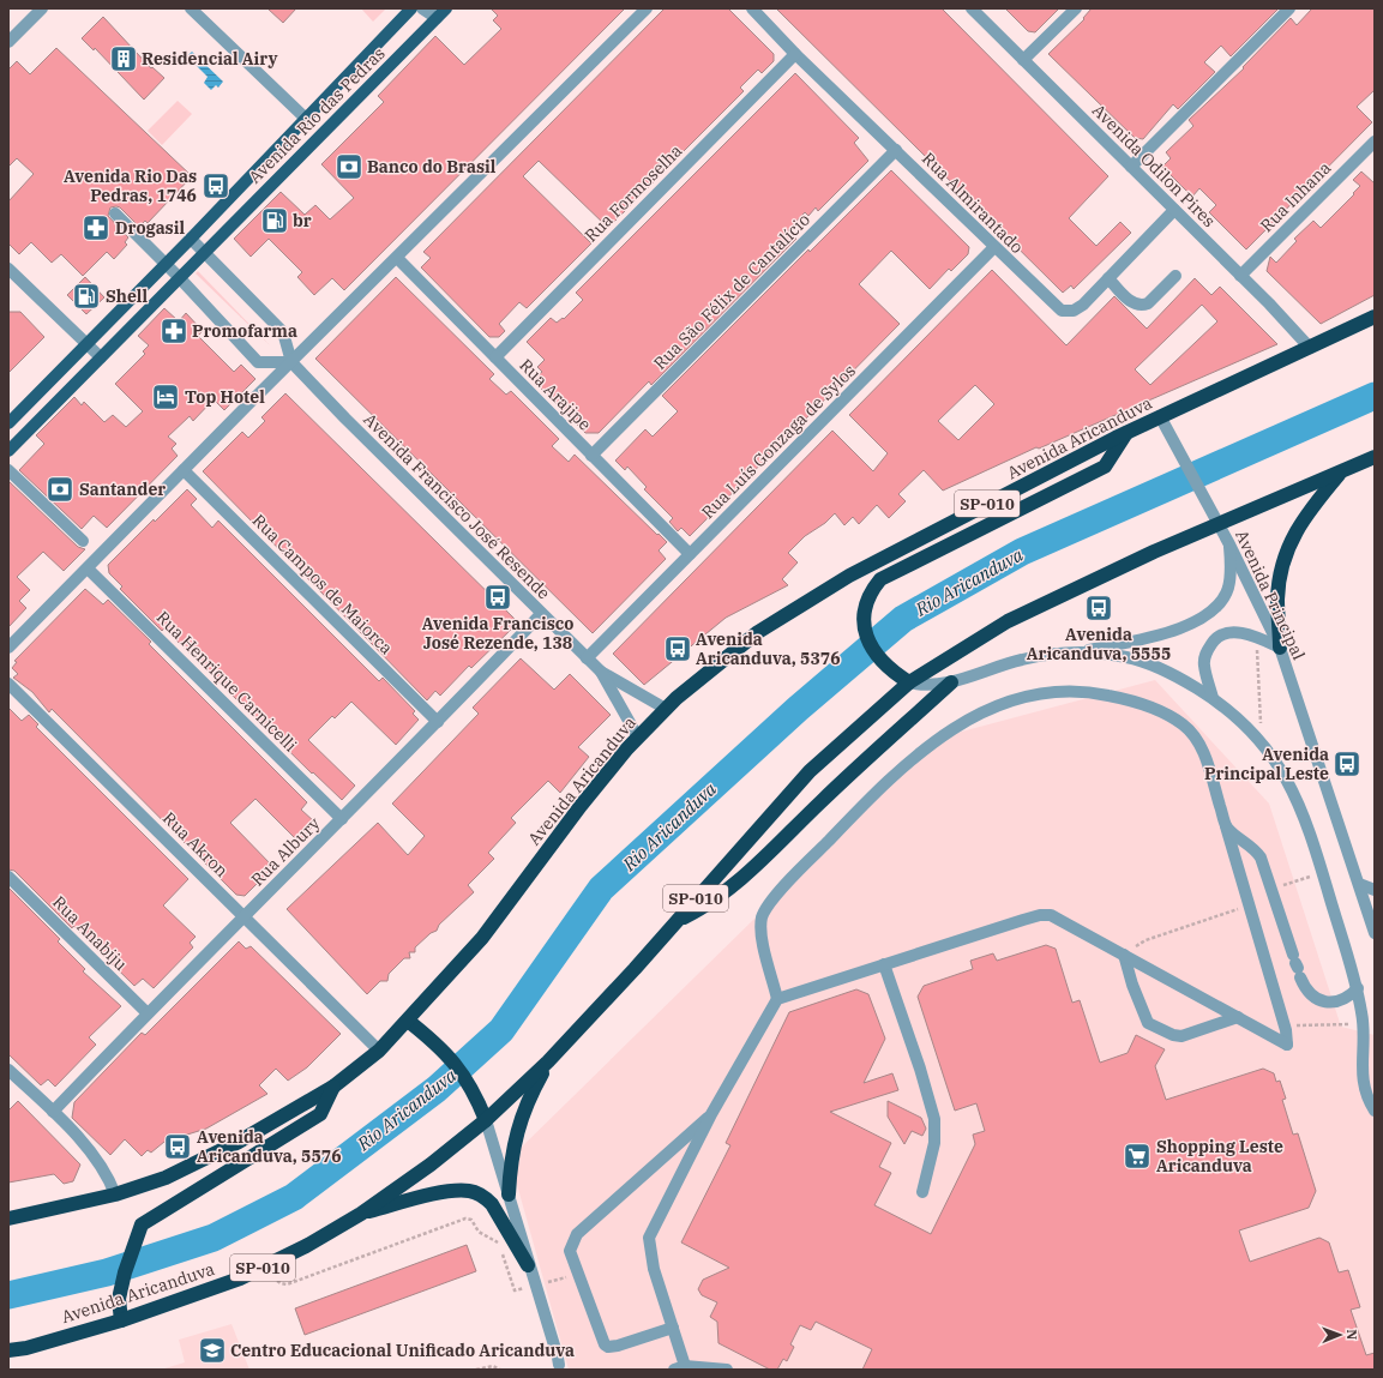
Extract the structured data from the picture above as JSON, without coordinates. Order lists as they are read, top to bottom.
{
  "streets": {
    "highway": ["Avenida Aricanduva", "SP-010"],
    "main road": ["Avenida Rio das Pedras"],
    "street": [
      "Avenida Odilon Pires",
      "Rua Formoselha",
      "Rua Inhana",
      "Rua Almirantado",
      "Rua São Félix de Cantalício",
      "Rua Arajipe",
      "Rua Luís Gonzaga de Sylos",
      "Avenida Francisco José Resende",
      "Rua Campos de Maiorca",
      "Avenida Principal",
      "Rua Henrique Carnicelli",
      "Rua Akron",
      "Rua Albury",
      "Rua Anabiju"
    ]
  },
  "crossings": [
    ["Avenida Odilon Pires", "Rua Inhana"],
    ["Avenida Odilon Pires", "Rua Almirantado"],
    ["Avenida Odilon Pires", "Avenida Aricanduva"],
    ["Rua Formoselha", "Rua Almirantado"],
    ["Rua Formoselha", "Rua Arajipe"],
    ["Rua Almirantado", "Rua São Félix de Cantalício"],
    ["Rua Almirantado", "Rua Luís Gonzaga de Sylos"],
    ["Rua São Félix de Cantalício", "Rua Arajipe"],
    ["Rua Arajipe", "Rua Luís Gonzaga de Sylos"],
    ["Avenida Aricanduva", "Avenida Francisco José Resende"],
    ["Avenida Aricanduva", "Avenida Principal"],
    ["Avenida Aricanduva", "Rua Akron"],
    ["Rua Luís Gonzaga de Sylos", "Avenida Francisco José Resende"],
    ["Avenida Francisco José Resende", "Rua Albury"],
    ["Rua Campos de Maiorca", "Rua Albury"],
    ["Rua Henrique Carnicelli", "Rua Albury"],
    ["Rua Akron", "Rua Albury"],
    ["Rua Albury", "Rua Anabiju"]
  ],
  "water": ["Rio Aricanduva"],
  "places": {
    "building": ["Residencial Airy"],
    "bank": ["Banco do Brasil", "Santander"],
    "bus stop": [
      "Avenida Rio Das Pedras, 1746",
      "Avenida Francisco José Rezende, 138",
      "Avenida Aricanduva, 5555",
      "Avenida Aricanduva, 5376",
      "Avenida Principal Leste",
      "Avenida Aricanduva, 5576"
    ],
    "fuel station": ["br", "Shell"],
    "pharmacy": ["Drogasil", "Promofarma"],
    "hotel": ["Top Hotel"],
    "supermarket": ["Shopping Leste Aricanduva"],
    "school or university": ["Centro Educacional Unificado Aricanduva"]
  },
  "north": "right"
}
